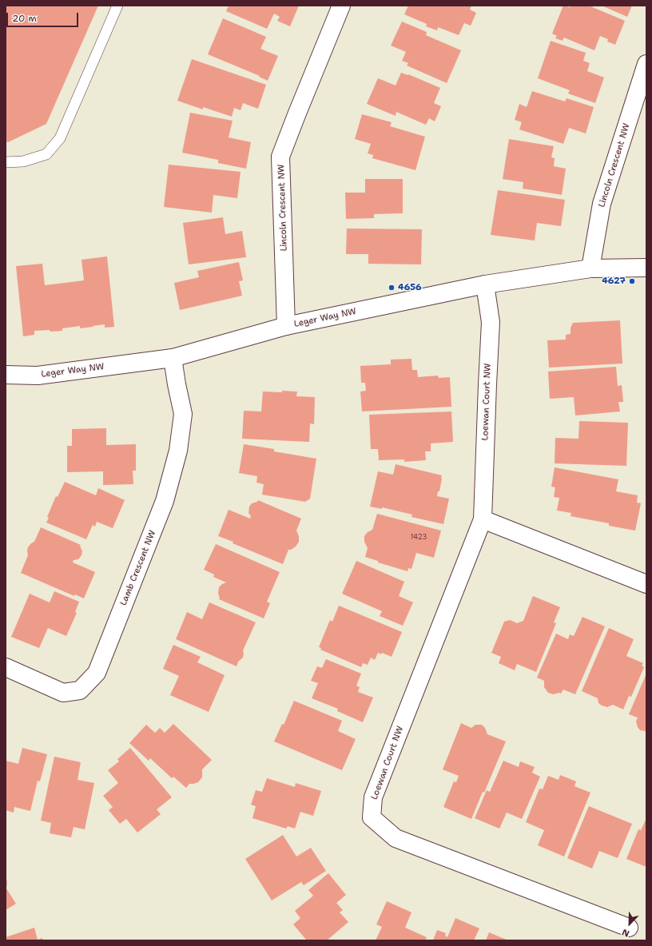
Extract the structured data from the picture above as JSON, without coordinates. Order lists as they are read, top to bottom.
{
  "streets": {
    "street": [
      "Lincoln Crescent NW",
      "Leger Way NW",
      "Loewan Court NW",
      "Lamb Crescent NW"
    ]
  },
  "crossings": [
    ["Lincoln Crescent NW", "Leger Way NW"],
    ["Leger Way NW", "Loewan Court NW"],
    ["Leger Way NW", "Lamb Crescent NW"]
  ],
  "places": ["4627", "4656"],
  "house_numbers": ["1423"],
  "scale_bar": "20 m",
  "north": "bottom left"
}
